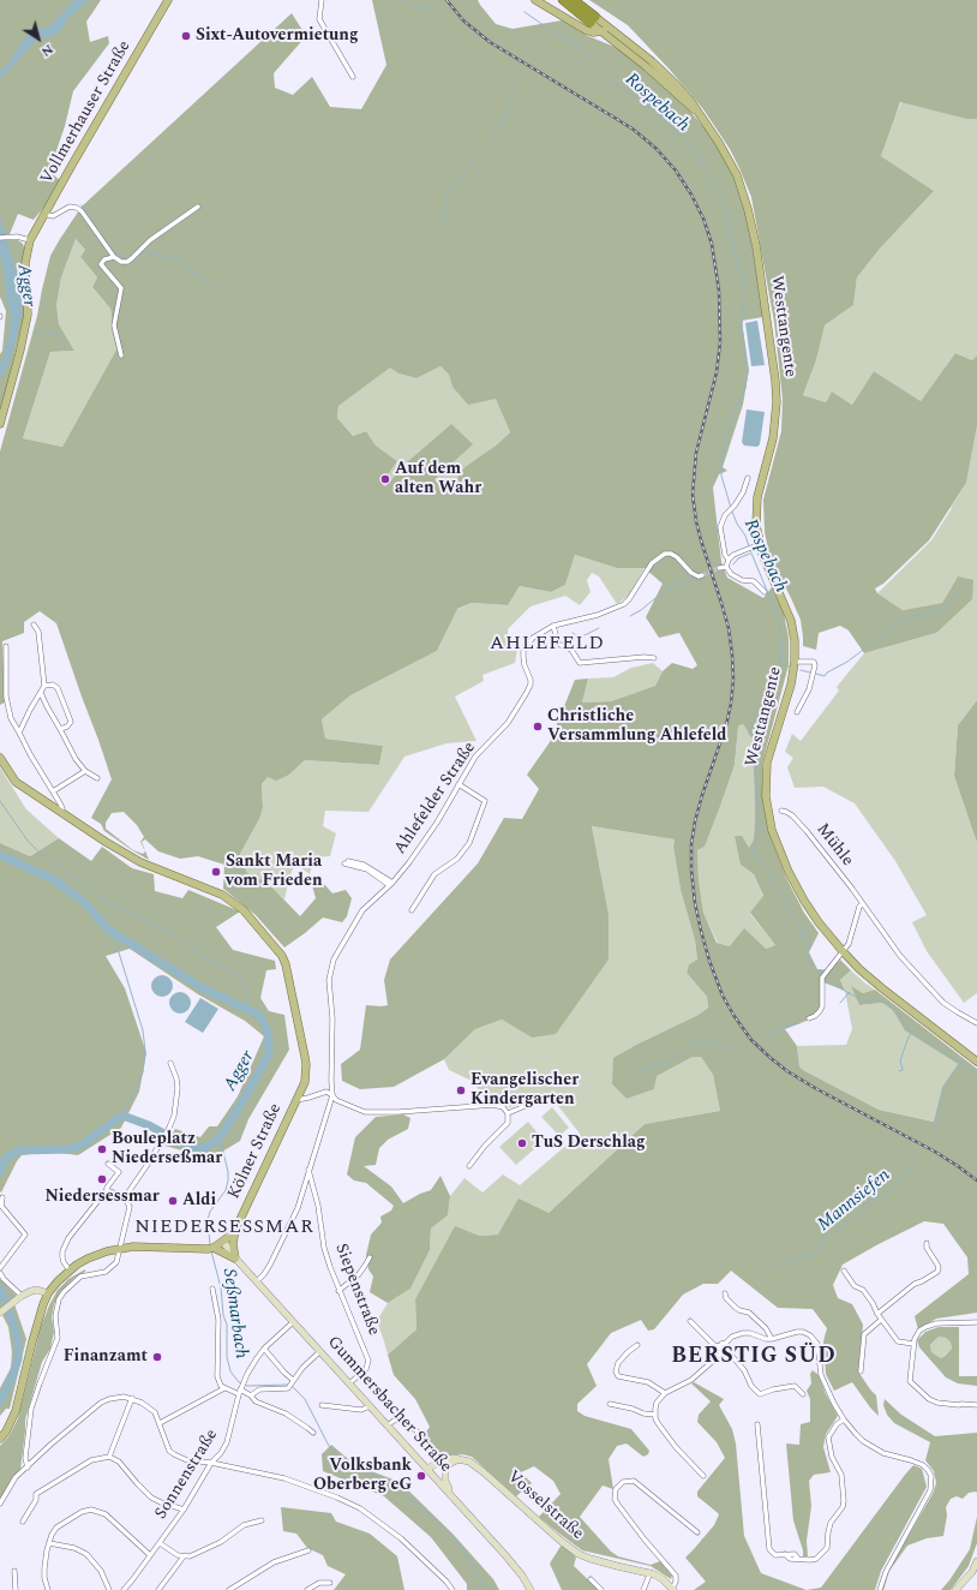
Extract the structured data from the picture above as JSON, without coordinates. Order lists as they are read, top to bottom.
{
  "streets": {
    "highway": ["Westtangente"],
    "main road": [
      "Vollmerhauser Straße",
      "Kölner Straße",
      "Gummersbacher Straße",
      "Vosselstraße"
    ],
    "street": [
      "Ahlefelder Straße",
      "Mühle",
      "Siepenstraße",
      "Sonnenstraße"
    ]
  },
  "crossings": [
    ["Kölner Straße", "Gummersbacher Straße"],
    ["Siepenstraße", "Gummersbacher Straße"],
    ["Gummersbacher Straße", "Sonnenstraße"]
  ],
  "districts": ["AHLEFELD", "NIEDERSESSMAR", "BERSTIG SÜD"],
  "water": [
    "Rospebach",
    "Agger",
    "Mannsiefen",
    "Seßmarbach"
  ],
  "places": [
    "Sixt-Autovermietung",
    "Auf dem alten Wahr",
    "Christliche Versammlung Ahlefeld",
    "Sankt Maria vom Frieden",
    "Evangelischer Kindergarten",
    "TuS Derschlag",
    "Bouleplatz Niederseßmar",
    "Niedersessmar",
    "Aldi",
    "Finanzamt",
    "Volksbank Oberberg eG"
  ],
  "north": "bottom right"
}
